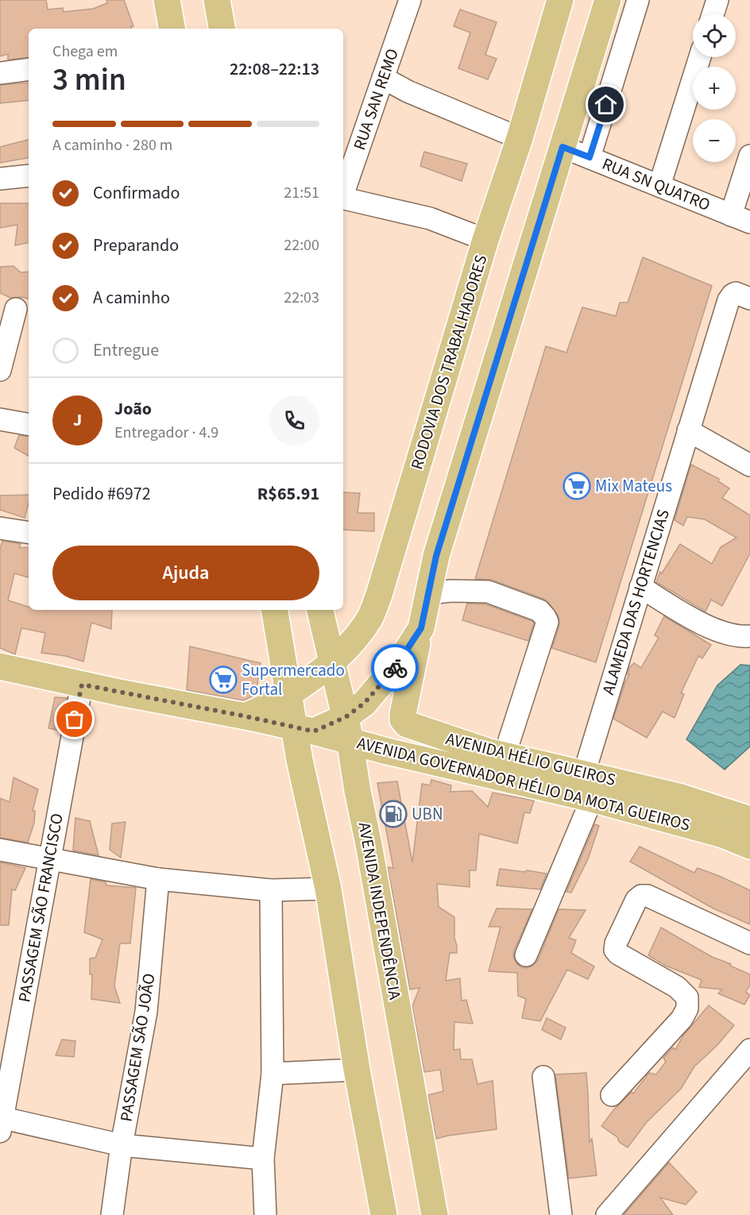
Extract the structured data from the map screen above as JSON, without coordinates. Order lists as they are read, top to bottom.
{
  "streets": {
    "main road": [
      "RODOVIA DOS TRABALHADORES",
      "AVENIDA HÉLIO GUEIROS",
      "AVENIDA GOVERNADOR HÉLIO DA MOTA GUEIROS",
      "AVENIDA INDEPENDÊNCIA"
    ],
    "street": [
      "RUA SAN REMO",
      "RUA SN QUATRO",
      "ALAMEDA DAS HORTENCIAS",
      "PASSAGEM SÃO FRANCISCO",
      "PASSAGEM SÃO JOÃO"
    ]
  },
  "crossings": [
    ["RODOVIA DOS TRABALHADORES", "AVENIDA INDEPENDÊNCIA"],
    ["ALAMEDA DAS HORTENCIAS", "AVENIDA HÉLIO GUEIROS"],
    ["AVENIDA GOVERNADOR HÉLIO DA MOTA GUEIROS", "AVENIDA INDEPENDÊNCIA"]
  ],
  "places": {
    "supermarket": ["Mix Mateus", "Supermercado Fortal"],
    "fuel station": ["UBN"]
  },
  "page": {
    "map_buttons": ["+", "−"],
    "heading": ["3 min", "Chega em", "22:08–22:13"],
    "panel": [
      "João",
      "Entregador · 4.9",
      "Pedido #6972",
      "R$65.91"
    ],
    "bar": "A caminho · 280 m",
    "list": [
      ["Confirmado", "21:51"],
      ["Preparando", "22:00"],
      ["A caminho", "22:03"],
      "Entregue"
    ],
    "round": "J",
    "buttons": "Ajuda"
  }
}
